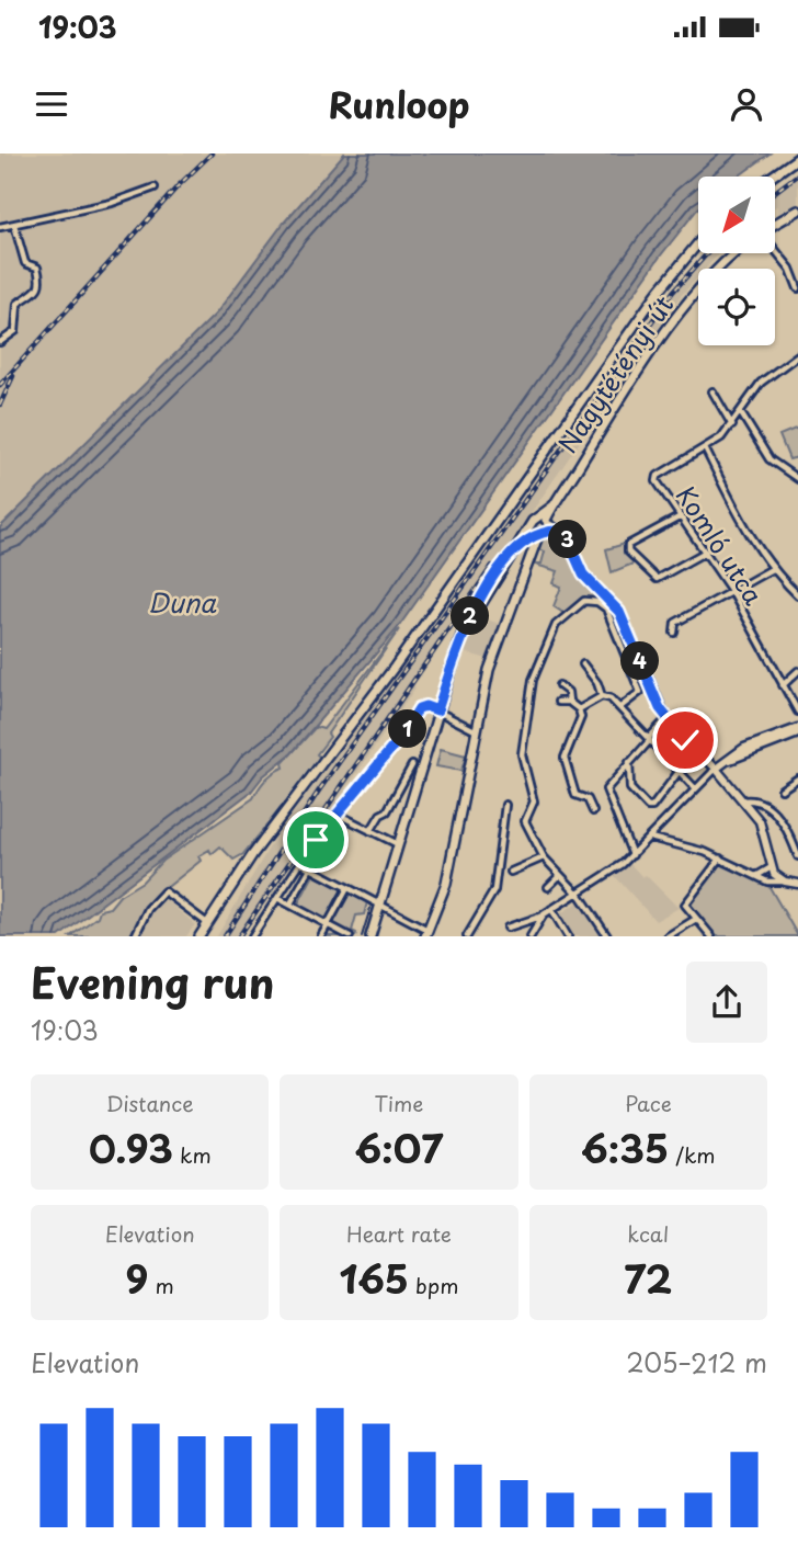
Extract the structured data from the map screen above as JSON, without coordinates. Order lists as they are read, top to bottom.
{
  "streets": {
    "main road": ["Nagytétényi út"],
    "street": ["Komló utca"]
  },
  "water": ["Duna"],
  "north": "bottom left",
  "page": {
    "status": "19:03",
    "header": "Runloop",
    "pins": [
      "3",
      "2",
      "4",
      "1"
    ],
    "heading": ["Evening run", "19:03"],
    "stats": [
      ["Distance", "0.93 km"],
      ["Time", "6:07"],
      ["Pace", "6:35 /km"],
      ["Elevation", "9 m"],
      ["Heart rate", "165 bpm"],
      ["kcal", "72"]
    ],
    "chart": ["Elevation", "205–212 m"]
  }
}
